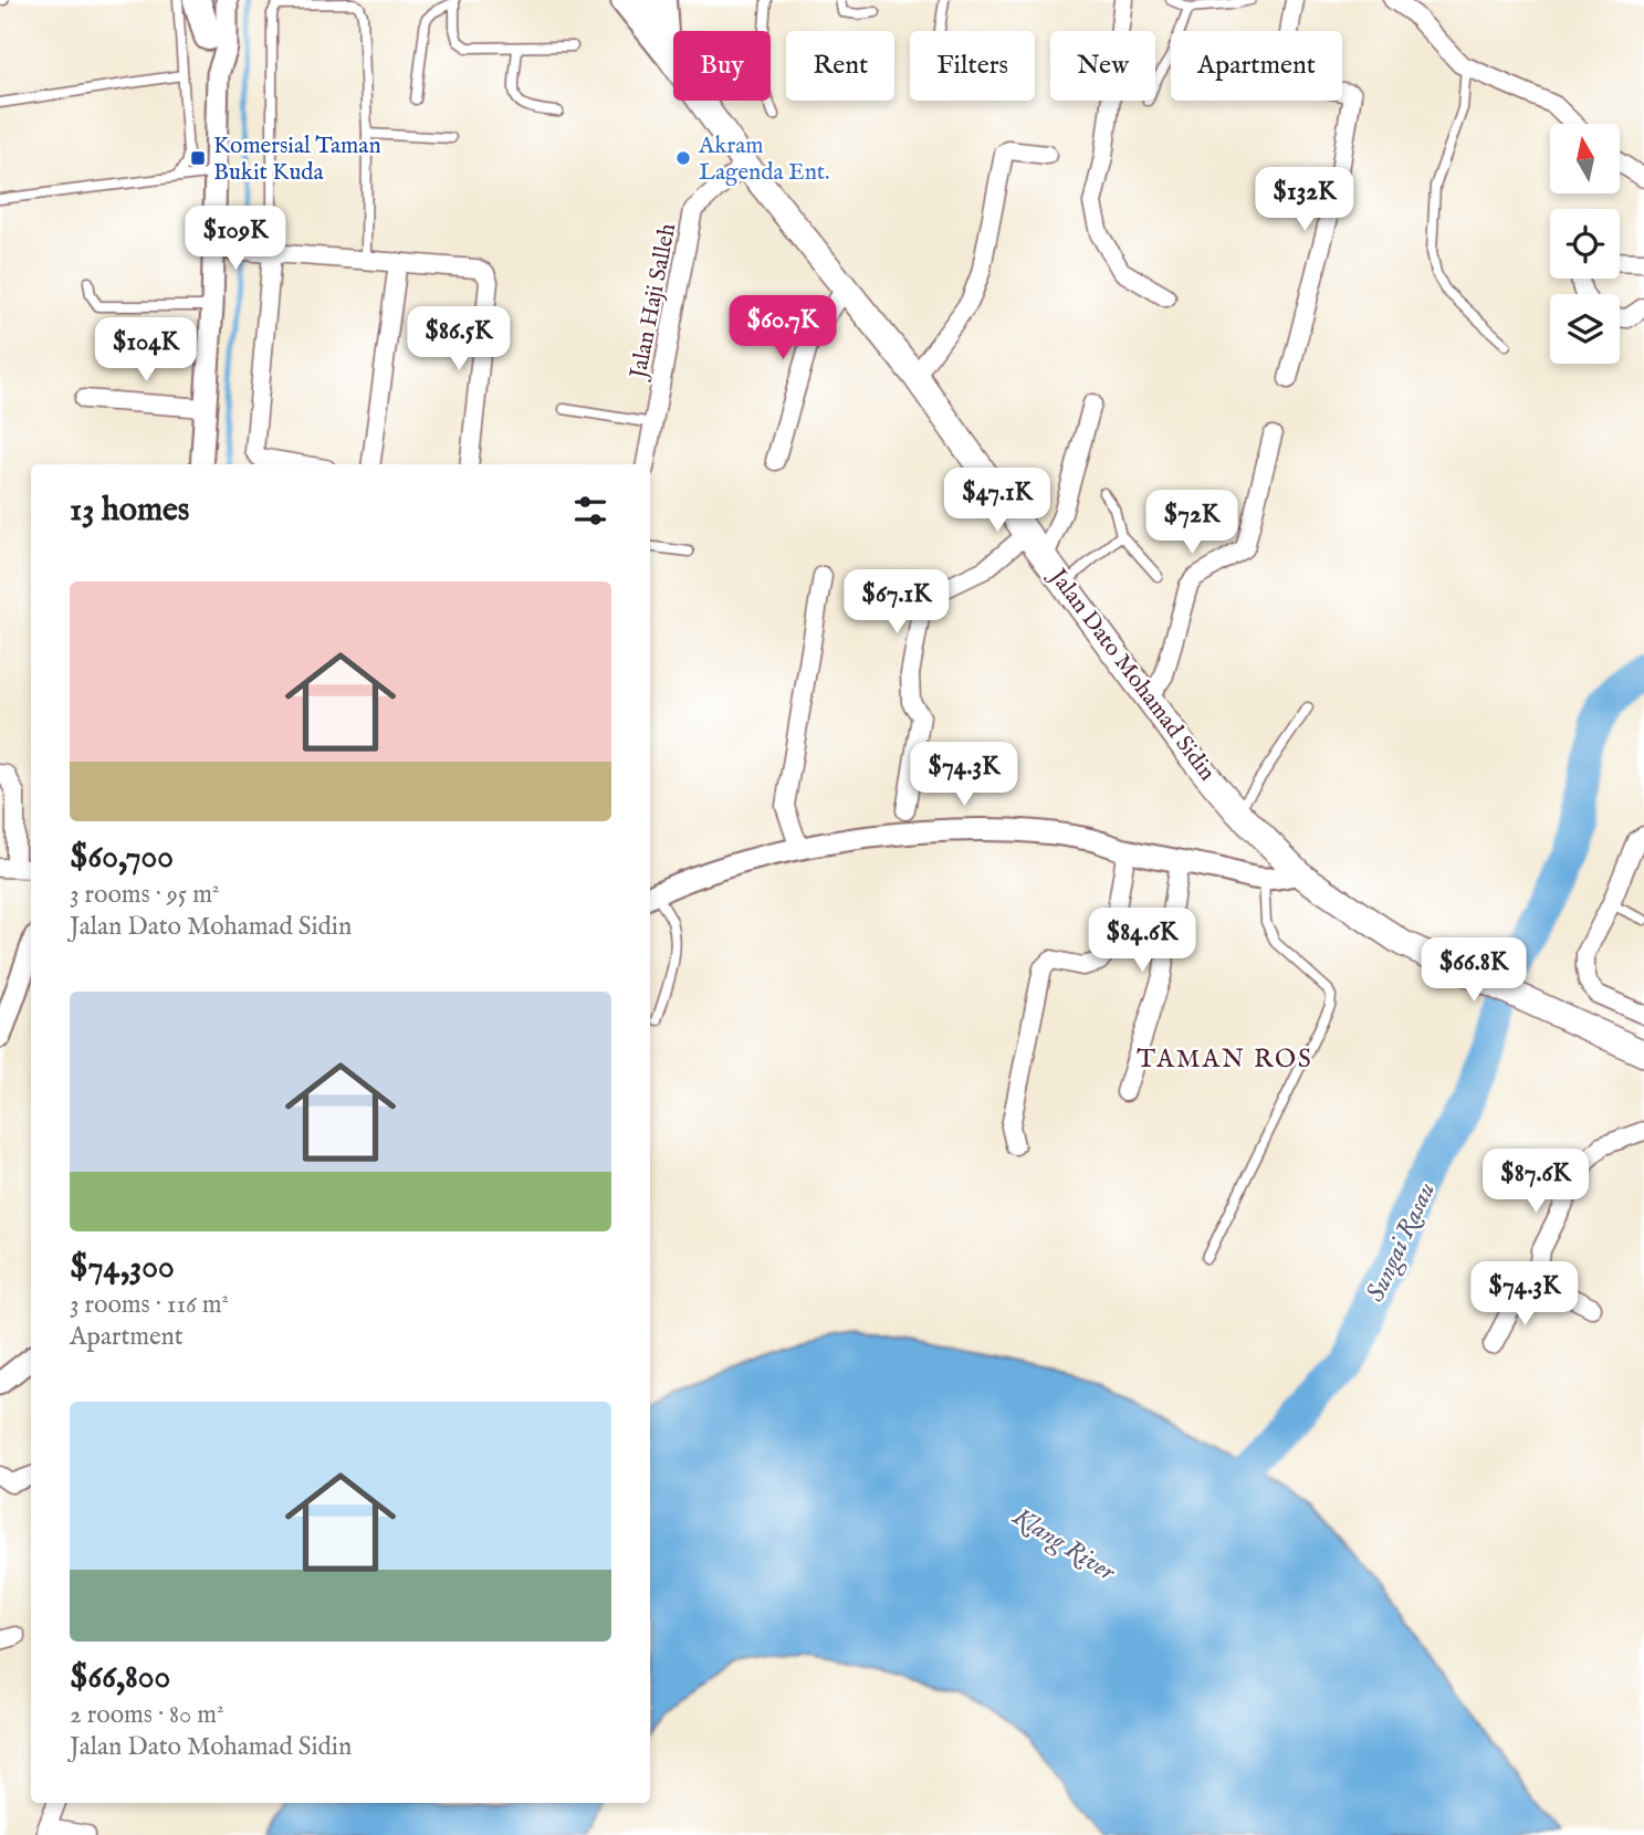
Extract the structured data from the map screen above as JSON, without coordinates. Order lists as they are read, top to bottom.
{
  "streets": {
    "main road": ["Jalan Dato Mohamad Sidin"],
    "street": ["Jalan Haji Salleh"]
  },
  "crossings": [
    ["Jalan Haji Salleh", "Jalan Dato Mohamad Sidin"]
  ],
  "districts": ["TAMAN ROS"],
  "water": ["Sungai Rasau", "Klang River"],
  "places": {
    "transit": ["Komersial Taman Bukit Kuda"],
    "other": ["Akram Lagenda Ent."]
  },
  "north": "top",
  "page": {
    "chip": [
      "Buy",
      "Rent",
      "Filters",
      "New",
      "Apartment"
    ],
    "price": [
      "$132K",
      "$109K",
      "$60.7K",
      "$86.5K",
      "$104K",
      "$47.1K",
      "$72K",
      "$67.1K",
      "$74.3K",
      "$84.6K",
      "$66.8K",
      "$87.6K",
      "$74.3K"
    ],
    "heading": "13 homes",
    "list": [
      {
        "name": "$60,700",
        "note": "3 rooms · 95 m² · Jalan Dato Mohamad Sidin"
      },
      {
        "name": "$74,300",
        "note": "3 rooms · 116 m² · Apartment"
      },
      {
        "name": "$66,800",
        "note": "2 rooms · 80 m² · Jalan Dato Mohamad Sidin"
      }
    ]
  }
}
